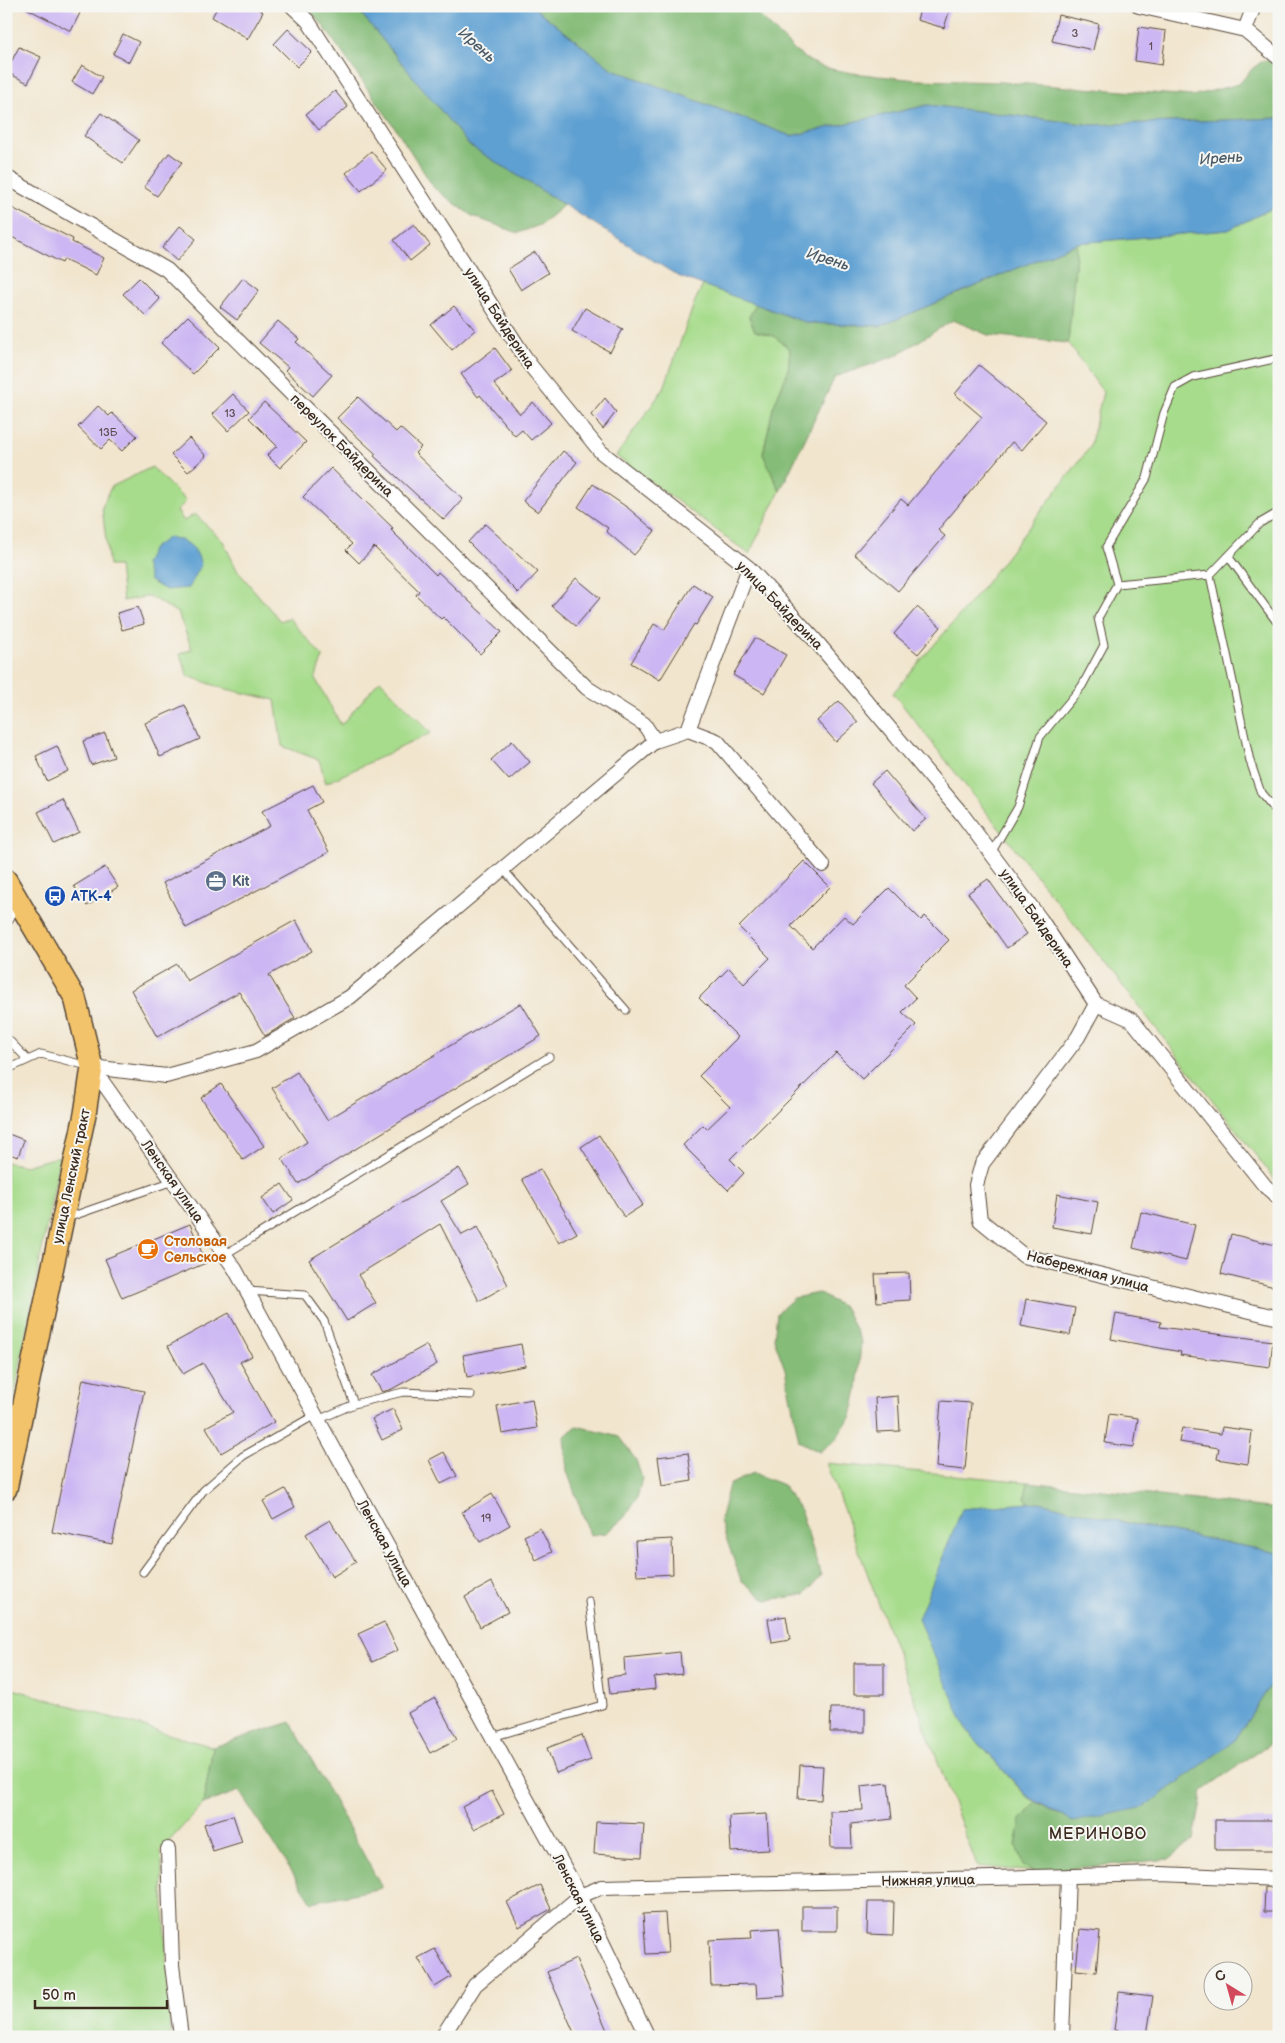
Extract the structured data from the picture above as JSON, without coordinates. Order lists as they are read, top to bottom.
{
  "streets": {
    "main road": ["улица Ленский тракт"],
    "street": [
      "улица Байдерина",
      "переулок Байдерина",
      "Ленская улица",
      "Набережная улица",
      "Нижняя улица"
    ]
  },
  "crossings": [
    ["улица Байдерина", "Набережная улица"],
    ["улица Ленский тракт", "Ленская улица"],
    ["Ленская улица", "Нижняя улица"]
  ],
  "districts": ["МЕРИНОВО"],
  "water": ["Ирень"],
  "places": {
    "office": ["Kit"],
    "bus stop": ["АТК-4"],
    "cafe": ["Столовая Сельское"]
  },
  "house_numbers": [
    "3",
    "1",
    "13",
    "13Б",
    "19"
  ],
  "scale_bar": "50 m",
  "north": "top left"
}
